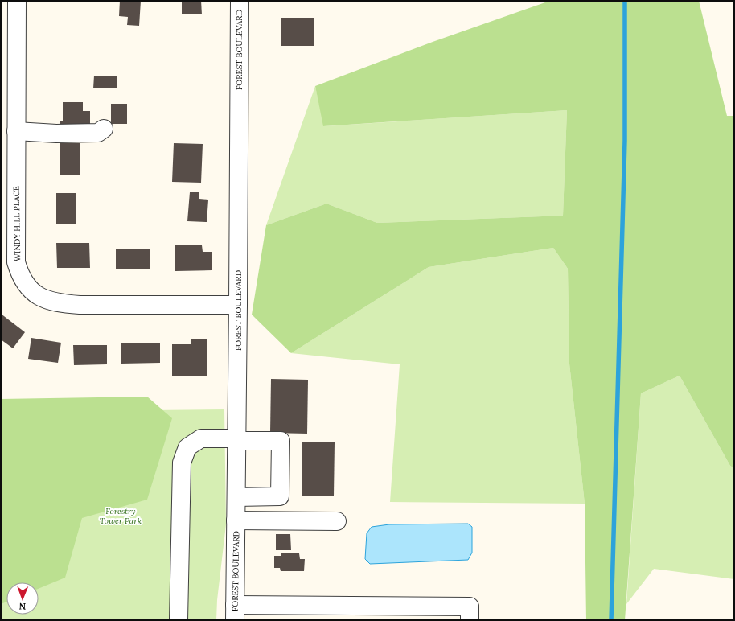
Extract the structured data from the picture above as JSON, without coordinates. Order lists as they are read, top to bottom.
{
  "streets": {
    "street": ["FOREST BOULEVARD", "WINDY HILL PLACE"]
  },
  "crossings": [
    ["FOREST BOULEVARD", "WINDY HILL PLACE"]
  ],
  "parks": ["Forestry Tower Park"],
  "north": "bottom"
}
